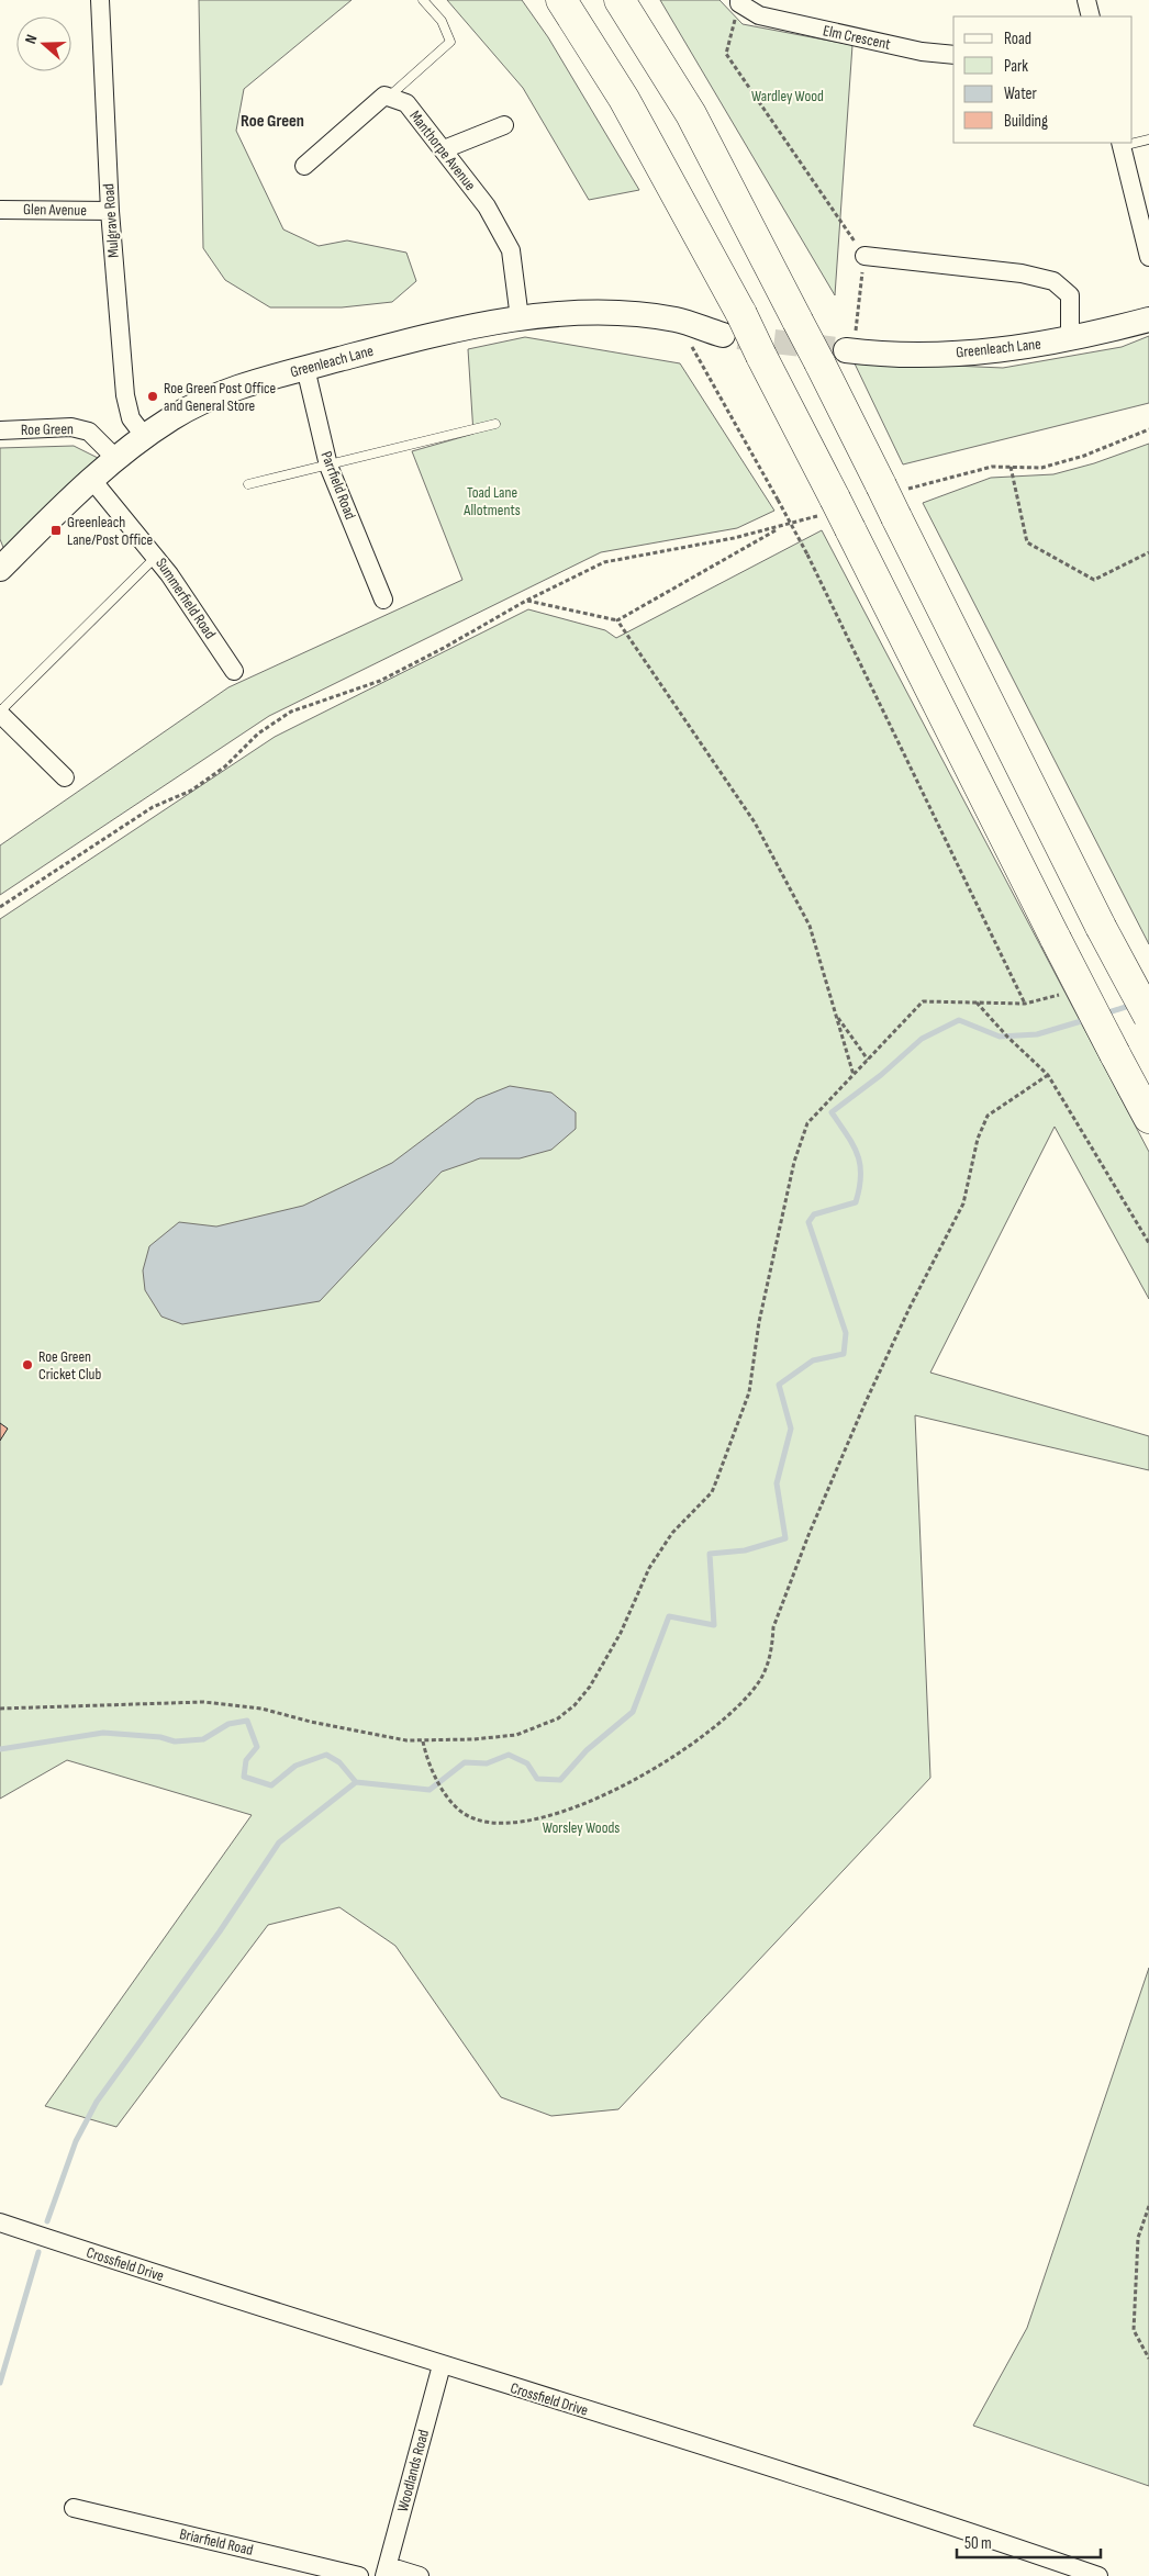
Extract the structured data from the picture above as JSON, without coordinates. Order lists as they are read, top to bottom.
{
  "streets": {
    "street": [
      "Elm Crescent",
      "Manthorpe Avenue",
      "Glen Avenue",
      "Mulgrave Road",
      "Greenleach Lane",
      "Roe Green",
      "Parrfield Road",
      "Summerfield Road",
      "Crossfield Drive",
      "Woodlands Road",
      "Briarfield Road"
    ]
  },
  "crossings": [
    ["Manthorpe Avenue", "Greenleach Lane"],
    ["Glen Avenue", "Mulgrave Road"],
    ["Mulgrave Road", "Greenleach Lane"],
    ["Greenleach Lane", "Roe Green"],
    ["Greenleach Lane", "Parrfield Road"],
    ["Greenleach Lane", "Summerfield Road"],
    ["Crossfield Drive", "Woodlands Road"]
  ],
  "districts": ["Roe Green"],
  "parks": ["Wardley Wood", "Toad Lane Allotments", "Worsley Woods"],
  "places": {
    "other": ["Roe Green Post Office and General Store", "Roe Green Cricket Club"],
    "transit": ["Greenleach Lane/Post Office"]
  },
  "legend": [
    "Road",
    "Park",
    "Water",
    "Building"
  ],
  "scale_bar": "50 m",
  "north": "left"
}
